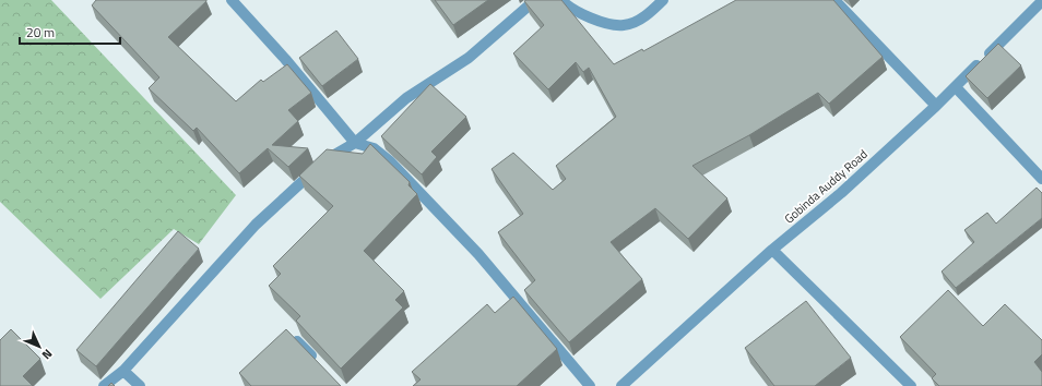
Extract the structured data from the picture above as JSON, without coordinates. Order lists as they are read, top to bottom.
{
  "streets": {
    "street": ["Gobinda Auddy Road"]
  },
  "scale_bar": "20 m",
  "north": "bottom right"
}
